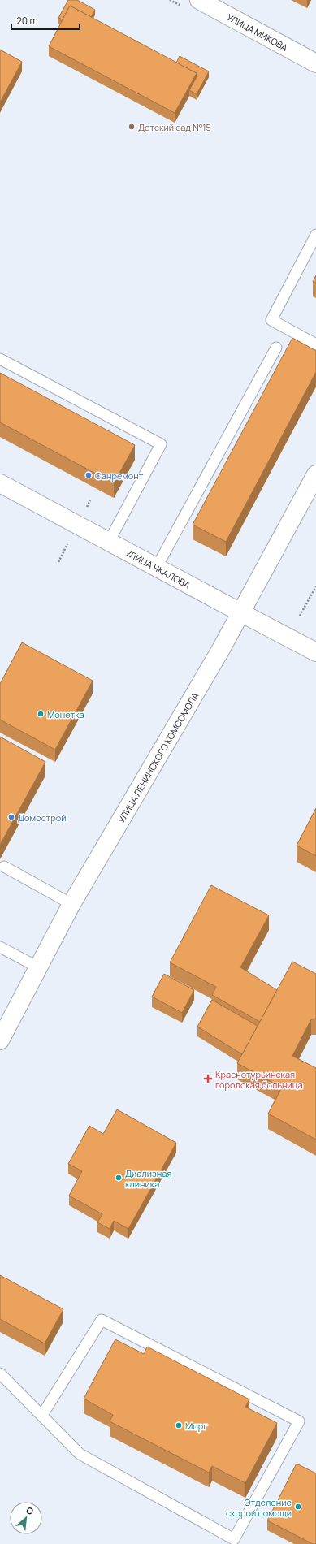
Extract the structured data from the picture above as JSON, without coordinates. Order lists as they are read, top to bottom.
{
  "streets": {
    "main road": ["УЛИЦА МИКОВА", "УЛИЦА ЧКАЛОВА", "УЛИЦА ЛЕНИНСКОГО КОМСОМОЛА"]
  },
  "crossings": [
    ["УЛИЦА ЧКАЛОВА", "УЛИЦА ЛЕНИНСКОГО КОМСОМОЛА"]
  ],
  "places": {
    "other": [
      "Детский сад №15",
      "Санремонт",
      "Монетка",
      "Домострой",
      "Диализная клиника",
      "Морг",
      "Отделение скорой помощи"
    ],
    "health": ["Краснотурьинская городская больница"]
  },
  "scale_bar": "20 m",
  "north": "top right"
}
